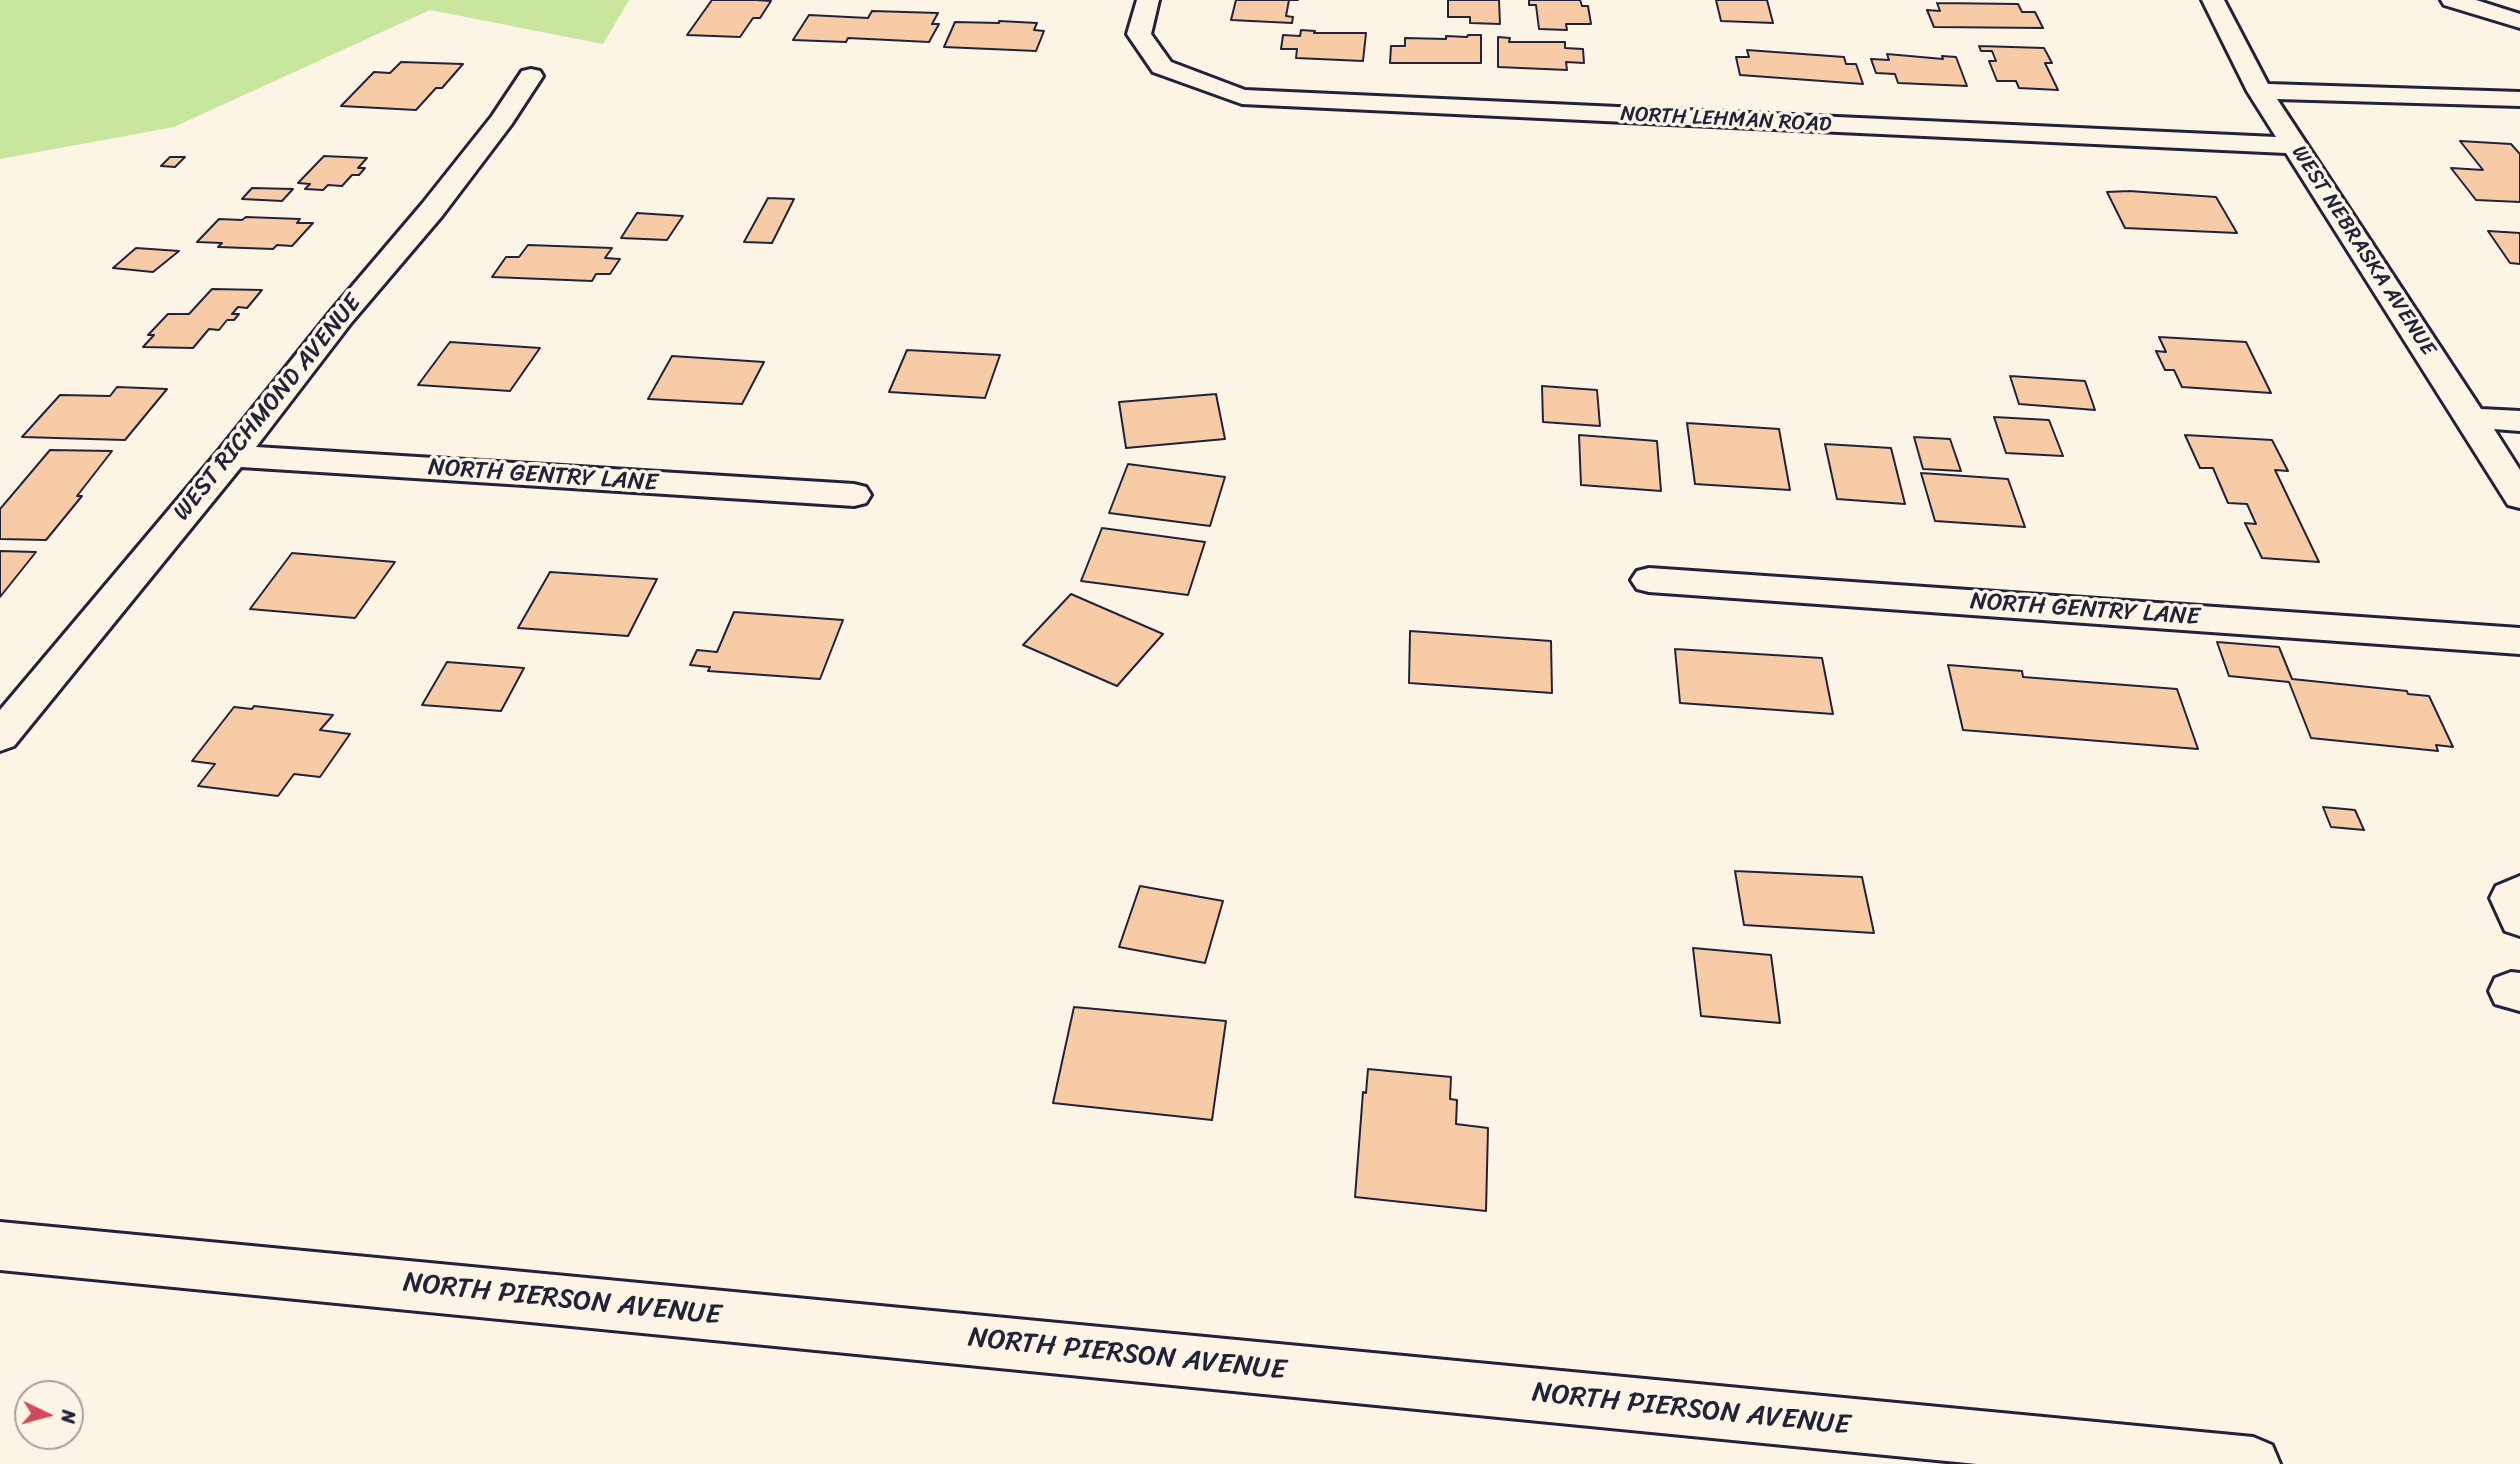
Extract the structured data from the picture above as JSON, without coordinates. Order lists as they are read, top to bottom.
{
  "streets": {
    "street": [
      "NORTH LEHMAN ROAD",
      "WEST NEBRASKA AVENUE",
      "WEST RICHMOND AVENUE",
      "NORTH GENTRY LANE",
      "NORTH PIERSON AVENUE"
    ]
  },
  "crossings": [
    ["NORTH LEHMAN ROAD", "WEST NEBRASKA AVENUE"],
    ["WEST RICHMOND AVENUE", "NORTH GENTRY LANE"]
  ],
  "north": "right"
}
